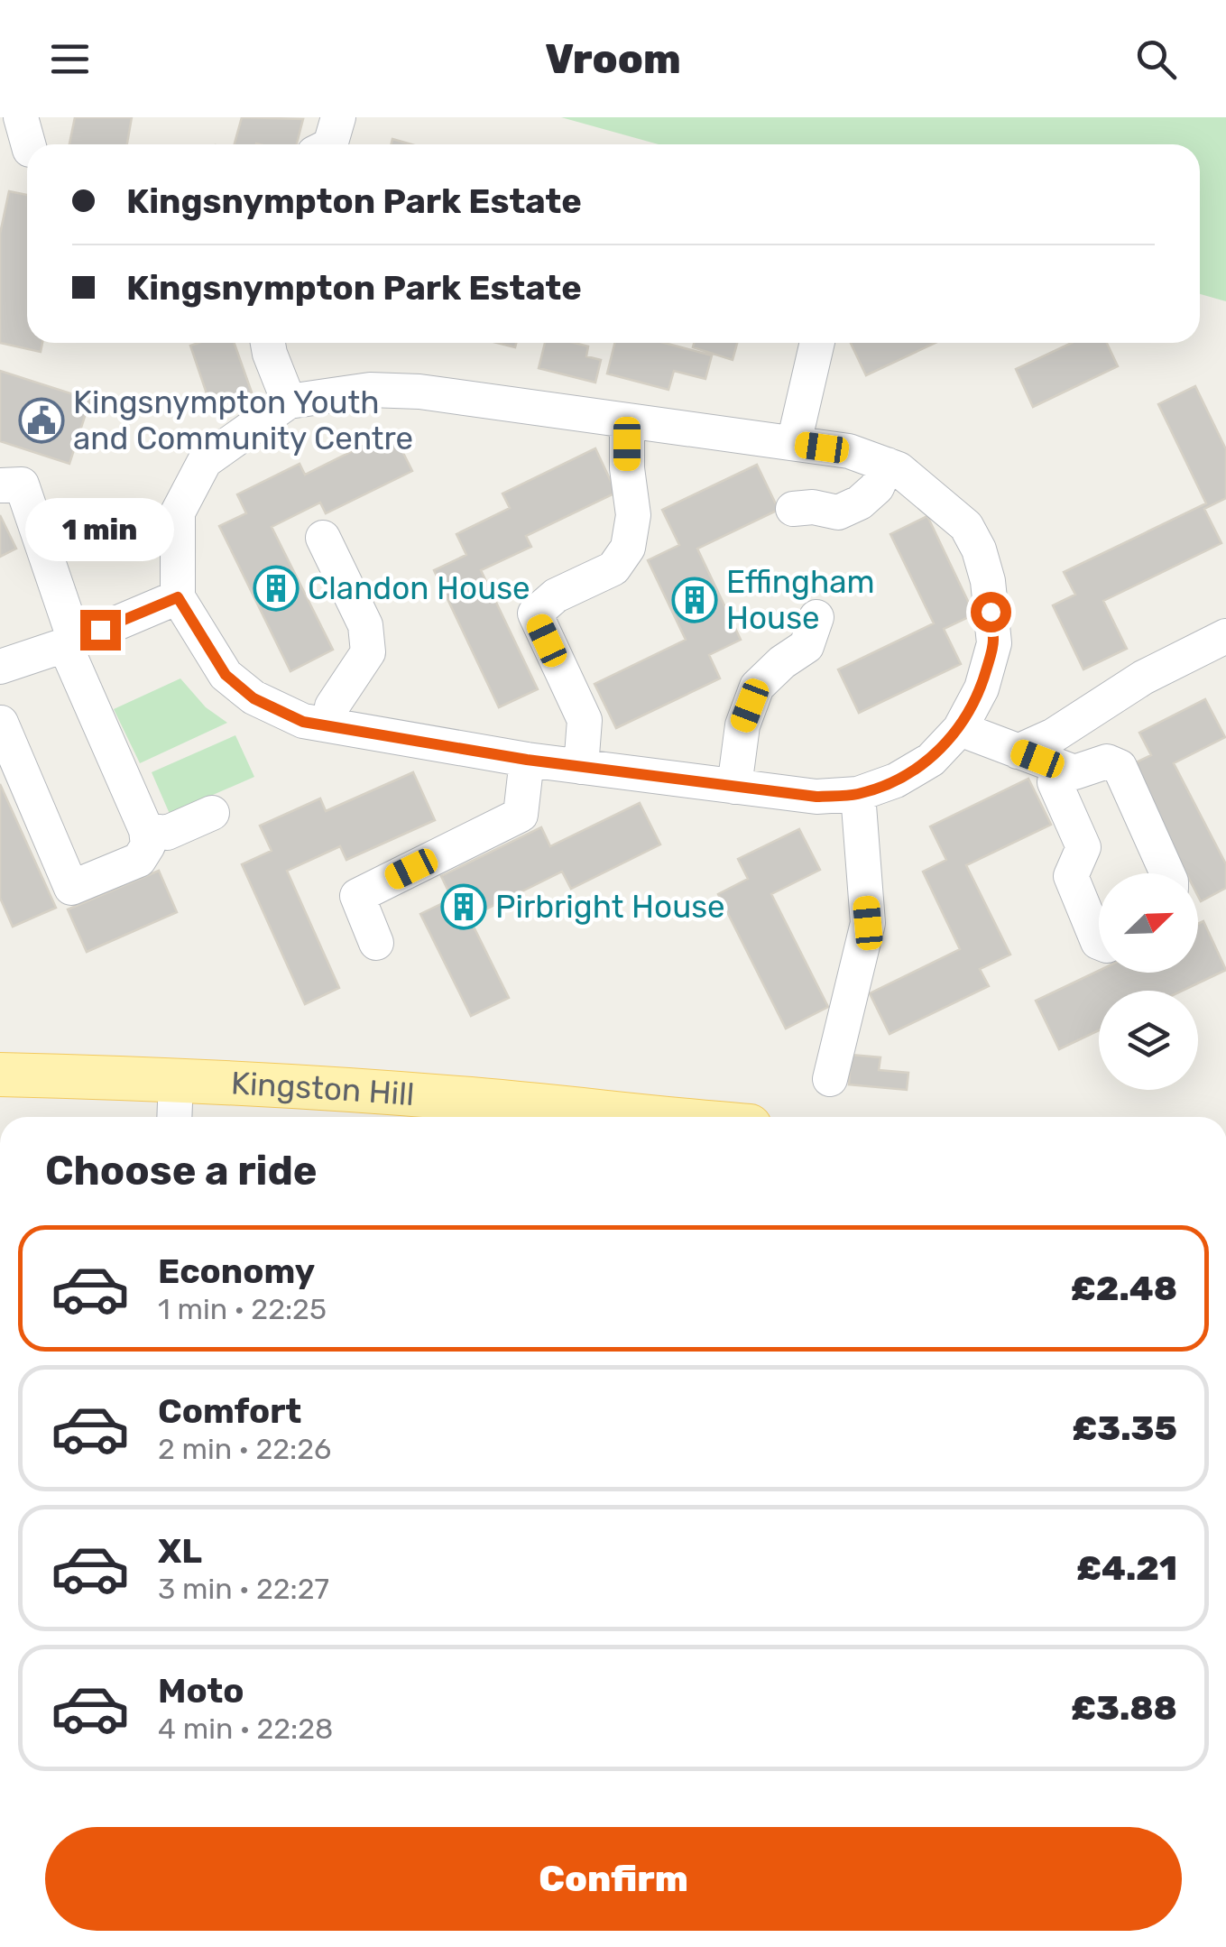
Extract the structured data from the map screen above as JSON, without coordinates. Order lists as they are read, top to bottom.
{
  "streets": {
    "main road": ["Kingston Hill"]
  },
  "places": {
    "public building": ["Kingsnympton Youth and Community Centre"],
    "building": ["Clandon House", "Effingham House", "Pirbright House"]
  },
  "north": "top right",
  "page": {
    "header": "Vroom",
    "banner": ["Kingsnympton Park Estate", "Kingsnympton Park Estate"],
    "bubble": "1 min",
    "heading": "Choose a ride",
    "list": [
      {
        "name": "Economy",
        "note": "1 min · 22:25",
        "value": "£2.48"
      },
      {
        "name": "Comfort",
        "note": "2 min · 22:26",
        "value": "£3.35"
      },
      {
        "name": "XL",
        "note": "3 min · 22:27",
        "value": "£4.21"
      },
      {
        "name": "Moto",
        "note": "4 min · 22:28",
        "value": "£3.88"
      }
    ],
    "buttons": "Confirm"
  }
}
